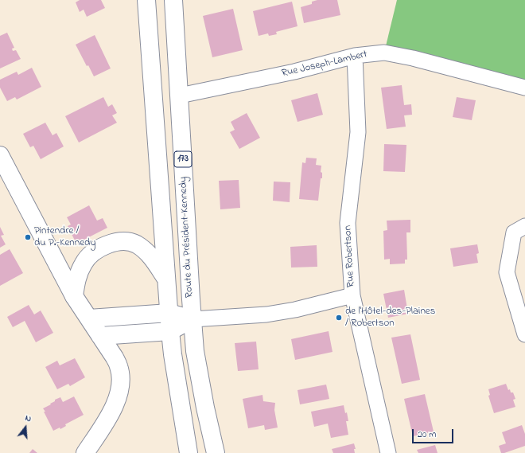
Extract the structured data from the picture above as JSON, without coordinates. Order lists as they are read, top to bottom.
{
  "streets": {
    "main road": ["173", "Route du Président-Kennedy"],
    "street": ["Rue Joseph-Lambert", "Rue Robertson"]
  },
  "crossings": [
    ["Rue Joseph-Lambert", "Route du Président-Kennedy"],
    ["Rue Joseph-Lambert", "Rue Robertson"]
  ],
  "places": ["Pintendre / du P.-Kennedy", "de l'Hôtel-des-Plaines / Robertson"],
  "scale_bar": "20 m",
  "north": "top"
}
